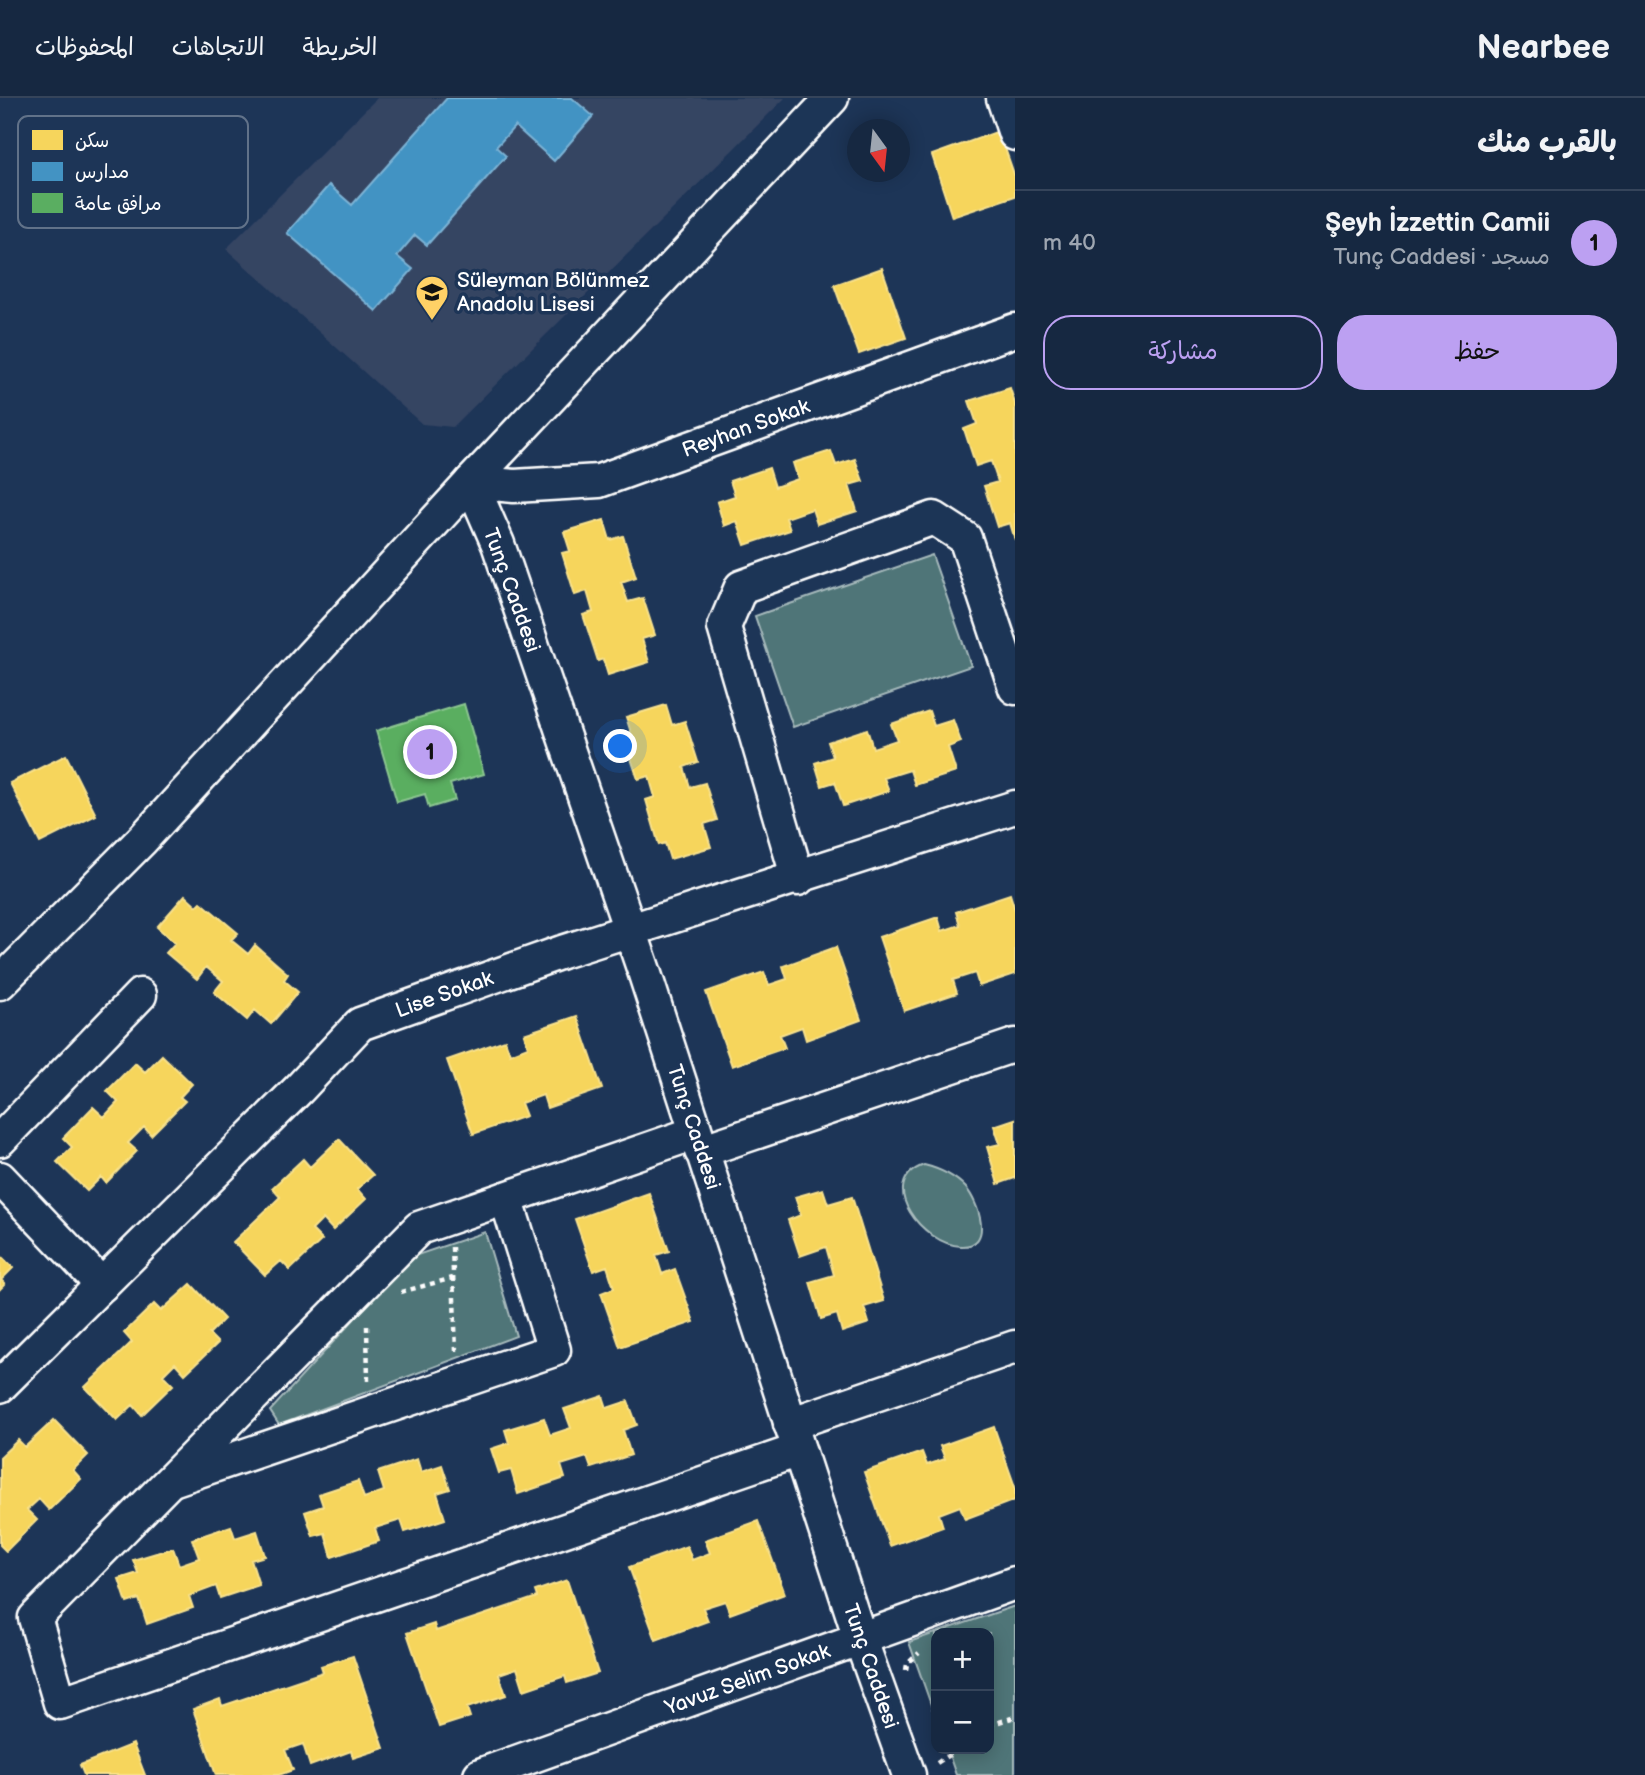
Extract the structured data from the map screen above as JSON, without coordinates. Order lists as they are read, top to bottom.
{
  "streets": {
    "street": [
      "Reyhan Sokak",
      "Tunç Caddesi",
      "Lise Sokak",
      "Yavuz Selim Sokak"
    ]
  },
  "crossings": [
    ["Reyhan Sokak", "Tunç Caddesi"],
    ["Tunç Caddesi", "Lise Sokak"],
    ["Tunç Caddesi", "Yavuz Selim Sokak"]
  ],
  "places": {
    "school or university": ["Süleyman Bölünmez Anadolu Lisesi"]
  },
  "legend": ["سكن", "مدارس", "مرافق عامة"],
  "north": "bottom",
  "page": {
    "header": "Nearbee",
    "nav": ["الخريطة", "الاتجاهات", "المحفوظات"],
    "heading": "بالقرب منك",
    "list": [
      {
        "mark": "1",
        "name": "Şeyh İzzettin Camii",
        "note": "مسجد · Tunç Caddesi",
        "value": "40 m"
      }
    ],
    "buttons": ["حفظ", "مشاركة"],
    "pins": "1",
    "map_buttons": ["+", "−"]
  }
}
